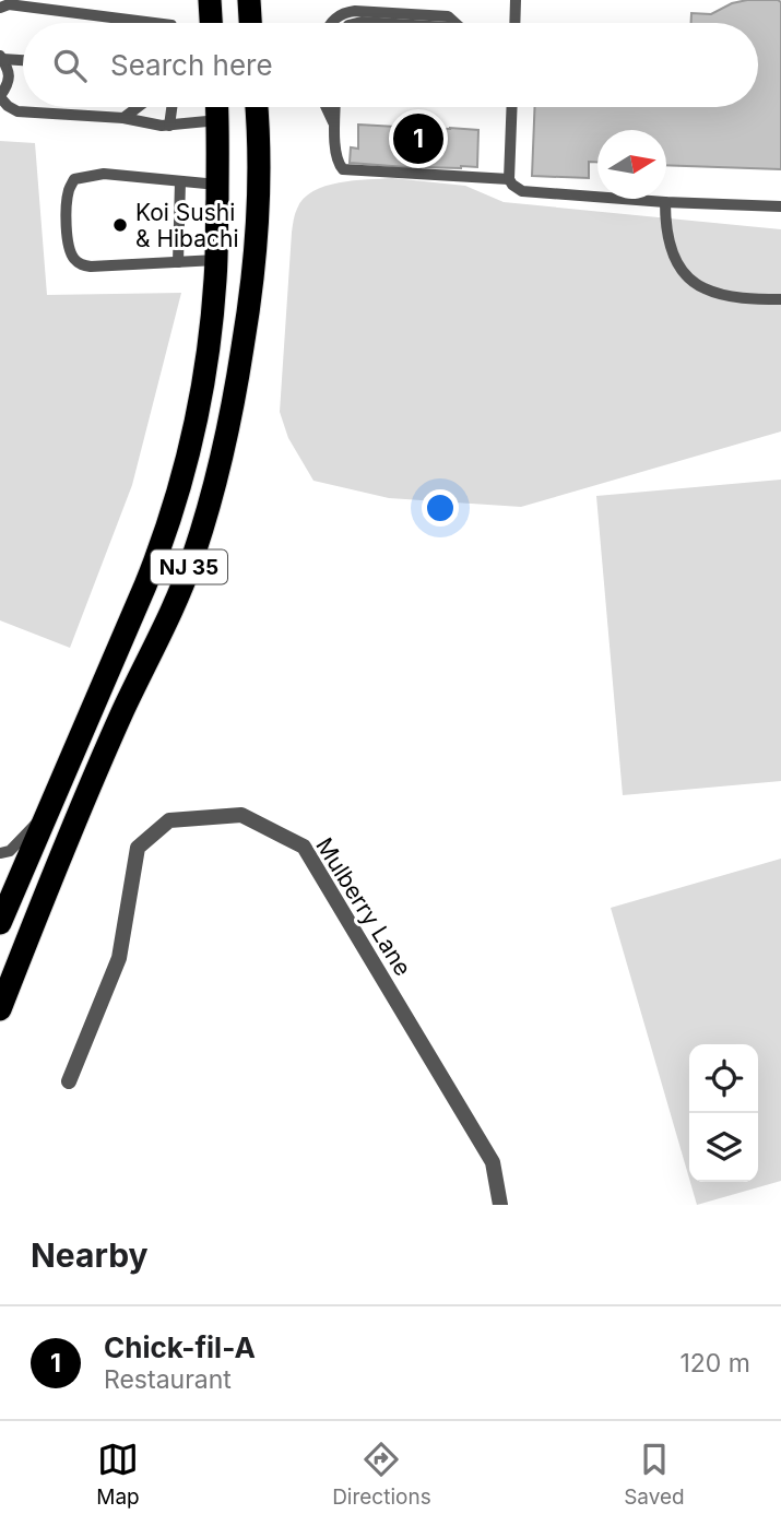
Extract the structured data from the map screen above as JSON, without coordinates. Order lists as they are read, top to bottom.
{
  "streets": {
    "highway": ["NJ 35"],
    "street": ["Mulberry Lane"]
  },
  "places": ["Koi Sushi & Hibachi"],
  "north": "right",
  "page": {
    "search": "Search here",
    "pins": "1",
    "heading": "Nearby",
    "list": [
      {
        "mark": "1",
        "name": "Chick-fil-A",
        "note": "Restaurant",
        "value": "120 m"
      }
    ],
    "nav": ["Map", "Directions", "Saved"]
  }
}
